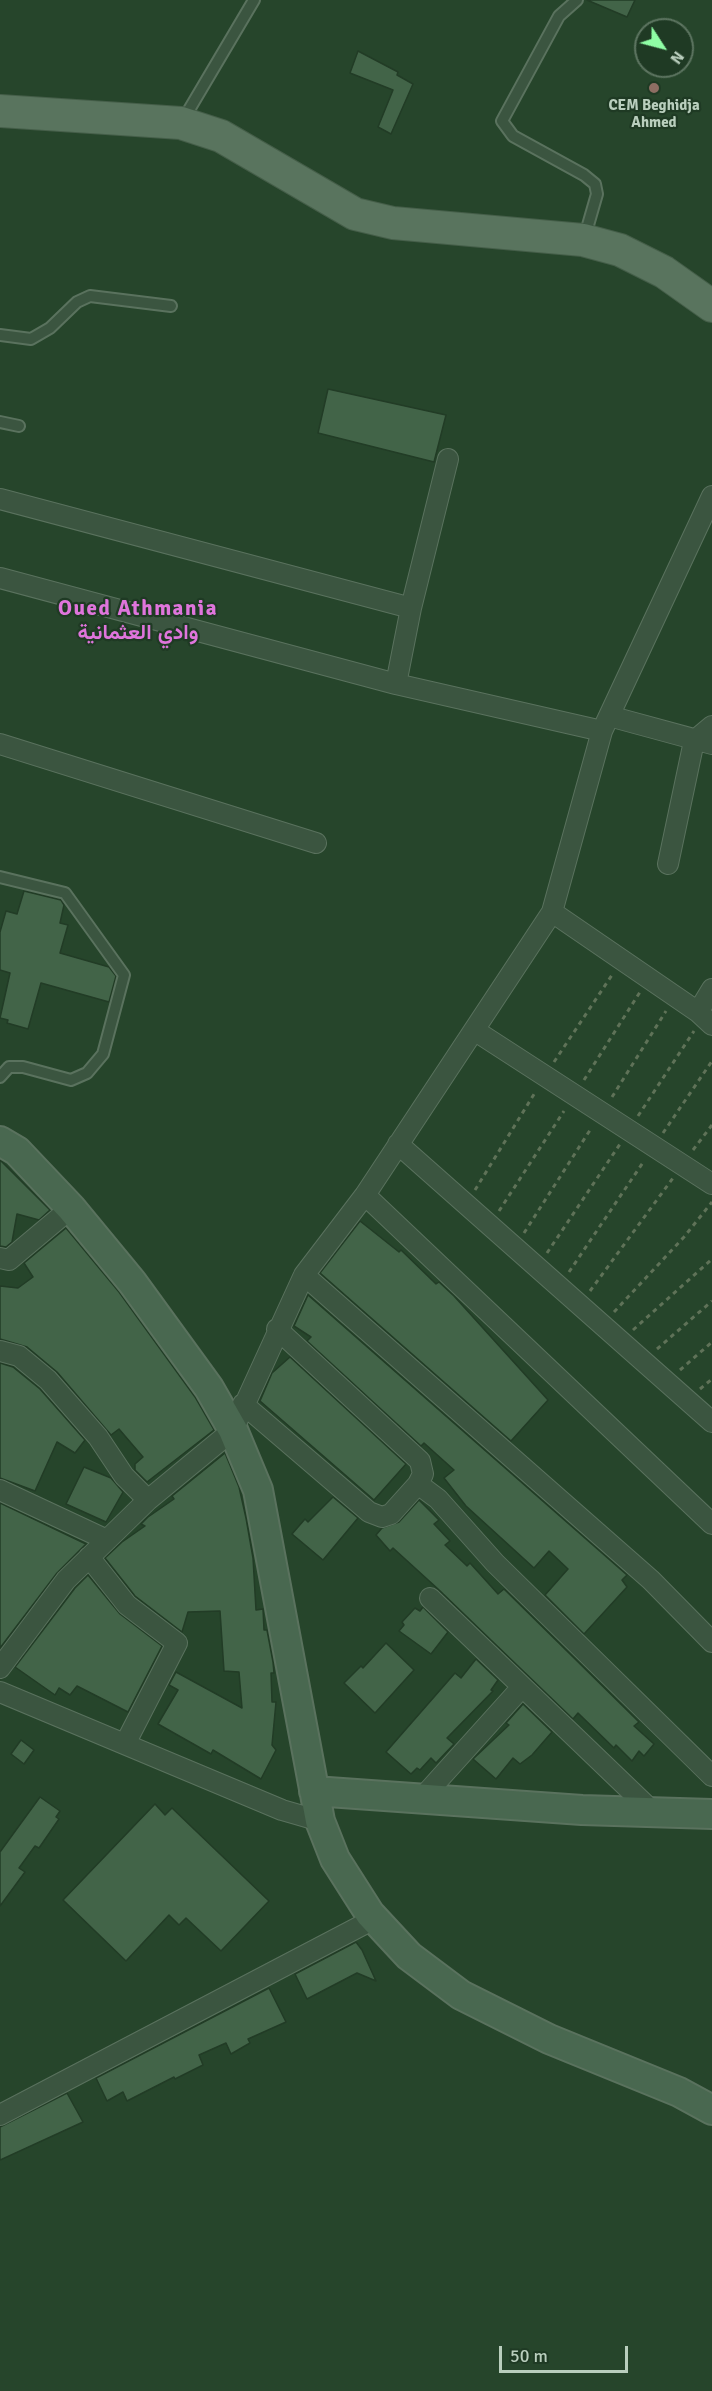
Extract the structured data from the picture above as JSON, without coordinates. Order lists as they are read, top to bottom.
{
  "districts": ["Oued Athmania وادي العثمانية"],
  "places": ["CEM Beghidja Ahmed"],
  "scale_bar": "50 m",
  "north": "bottom right"
}
